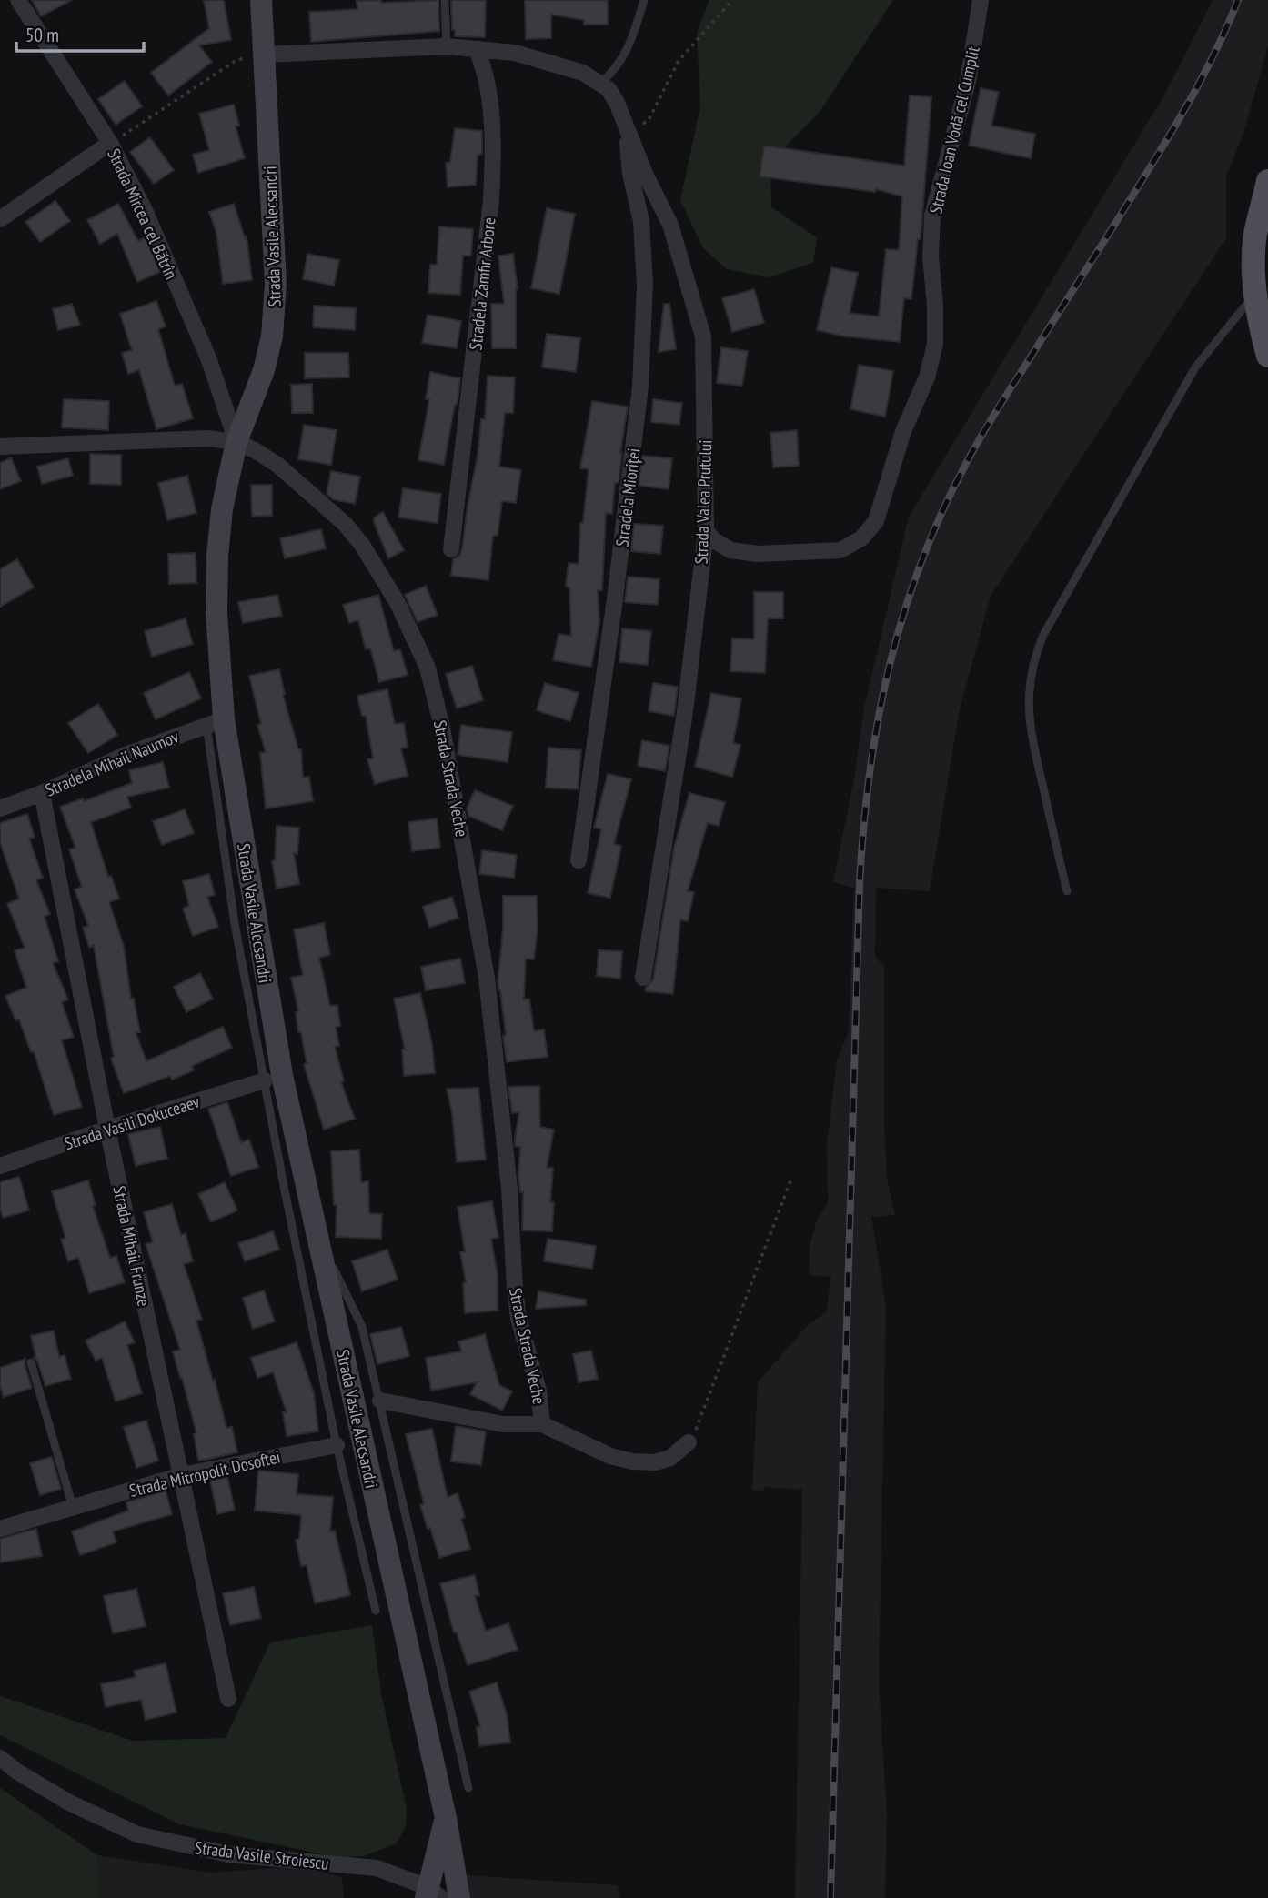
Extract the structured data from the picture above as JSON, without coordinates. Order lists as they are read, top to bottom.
{
  "streets": {
    "main road": ["Strada Vasile Alecsandri"],
    "street": [
      "Strada Ioan Vodă cel Cumplit",
      "Strada Mircea cel Bătrîn",
      "Stradela Zamfir Arbore",
      "Stradela Mioriței",
      "Strada Valea Prutului",
      "Stradela Mihail Naumov",
      "Strada Strada Veche",
      "Strada Vasili Dokuceaev",
      "Strada Mihail Frunze",
      "Strada Mitropolit Dosoftei",
      "Strada Vasile Stroiescu"
    ]
  },
  "crossings": [
    ["Strada Ioan Vodă cel Cumplit", "Strada Valea Prutului"],
    ["Strada Mircea cel Bătrîn", "Strada Vasile Alecsandri"],
    ["Strada Mircea cel Bătrîn", "Strada Strada Veche"],
    ["Strada Vasile Alecsandri", "Stradela Mihail Naumov"],
    ["Strada Vasile Alecsandri", "Strada Strada Veche"],
    ["Stradela Zamfir Arbore", "Strada Valea Prutului"],
    ["Stradela Mioriței", "Strada Valea Prutului"],
    ["Stradela Mihail Naumov", "Strada Mihail Frunze"],
    ["Strada Vasili Dokuceaev", "Strada Mihail Frunze"],
    ["Strada Mihail Frunze", "Strada Mitropolit Dosoftei"]
  ],
  "scale_bar": "50 m"
}
